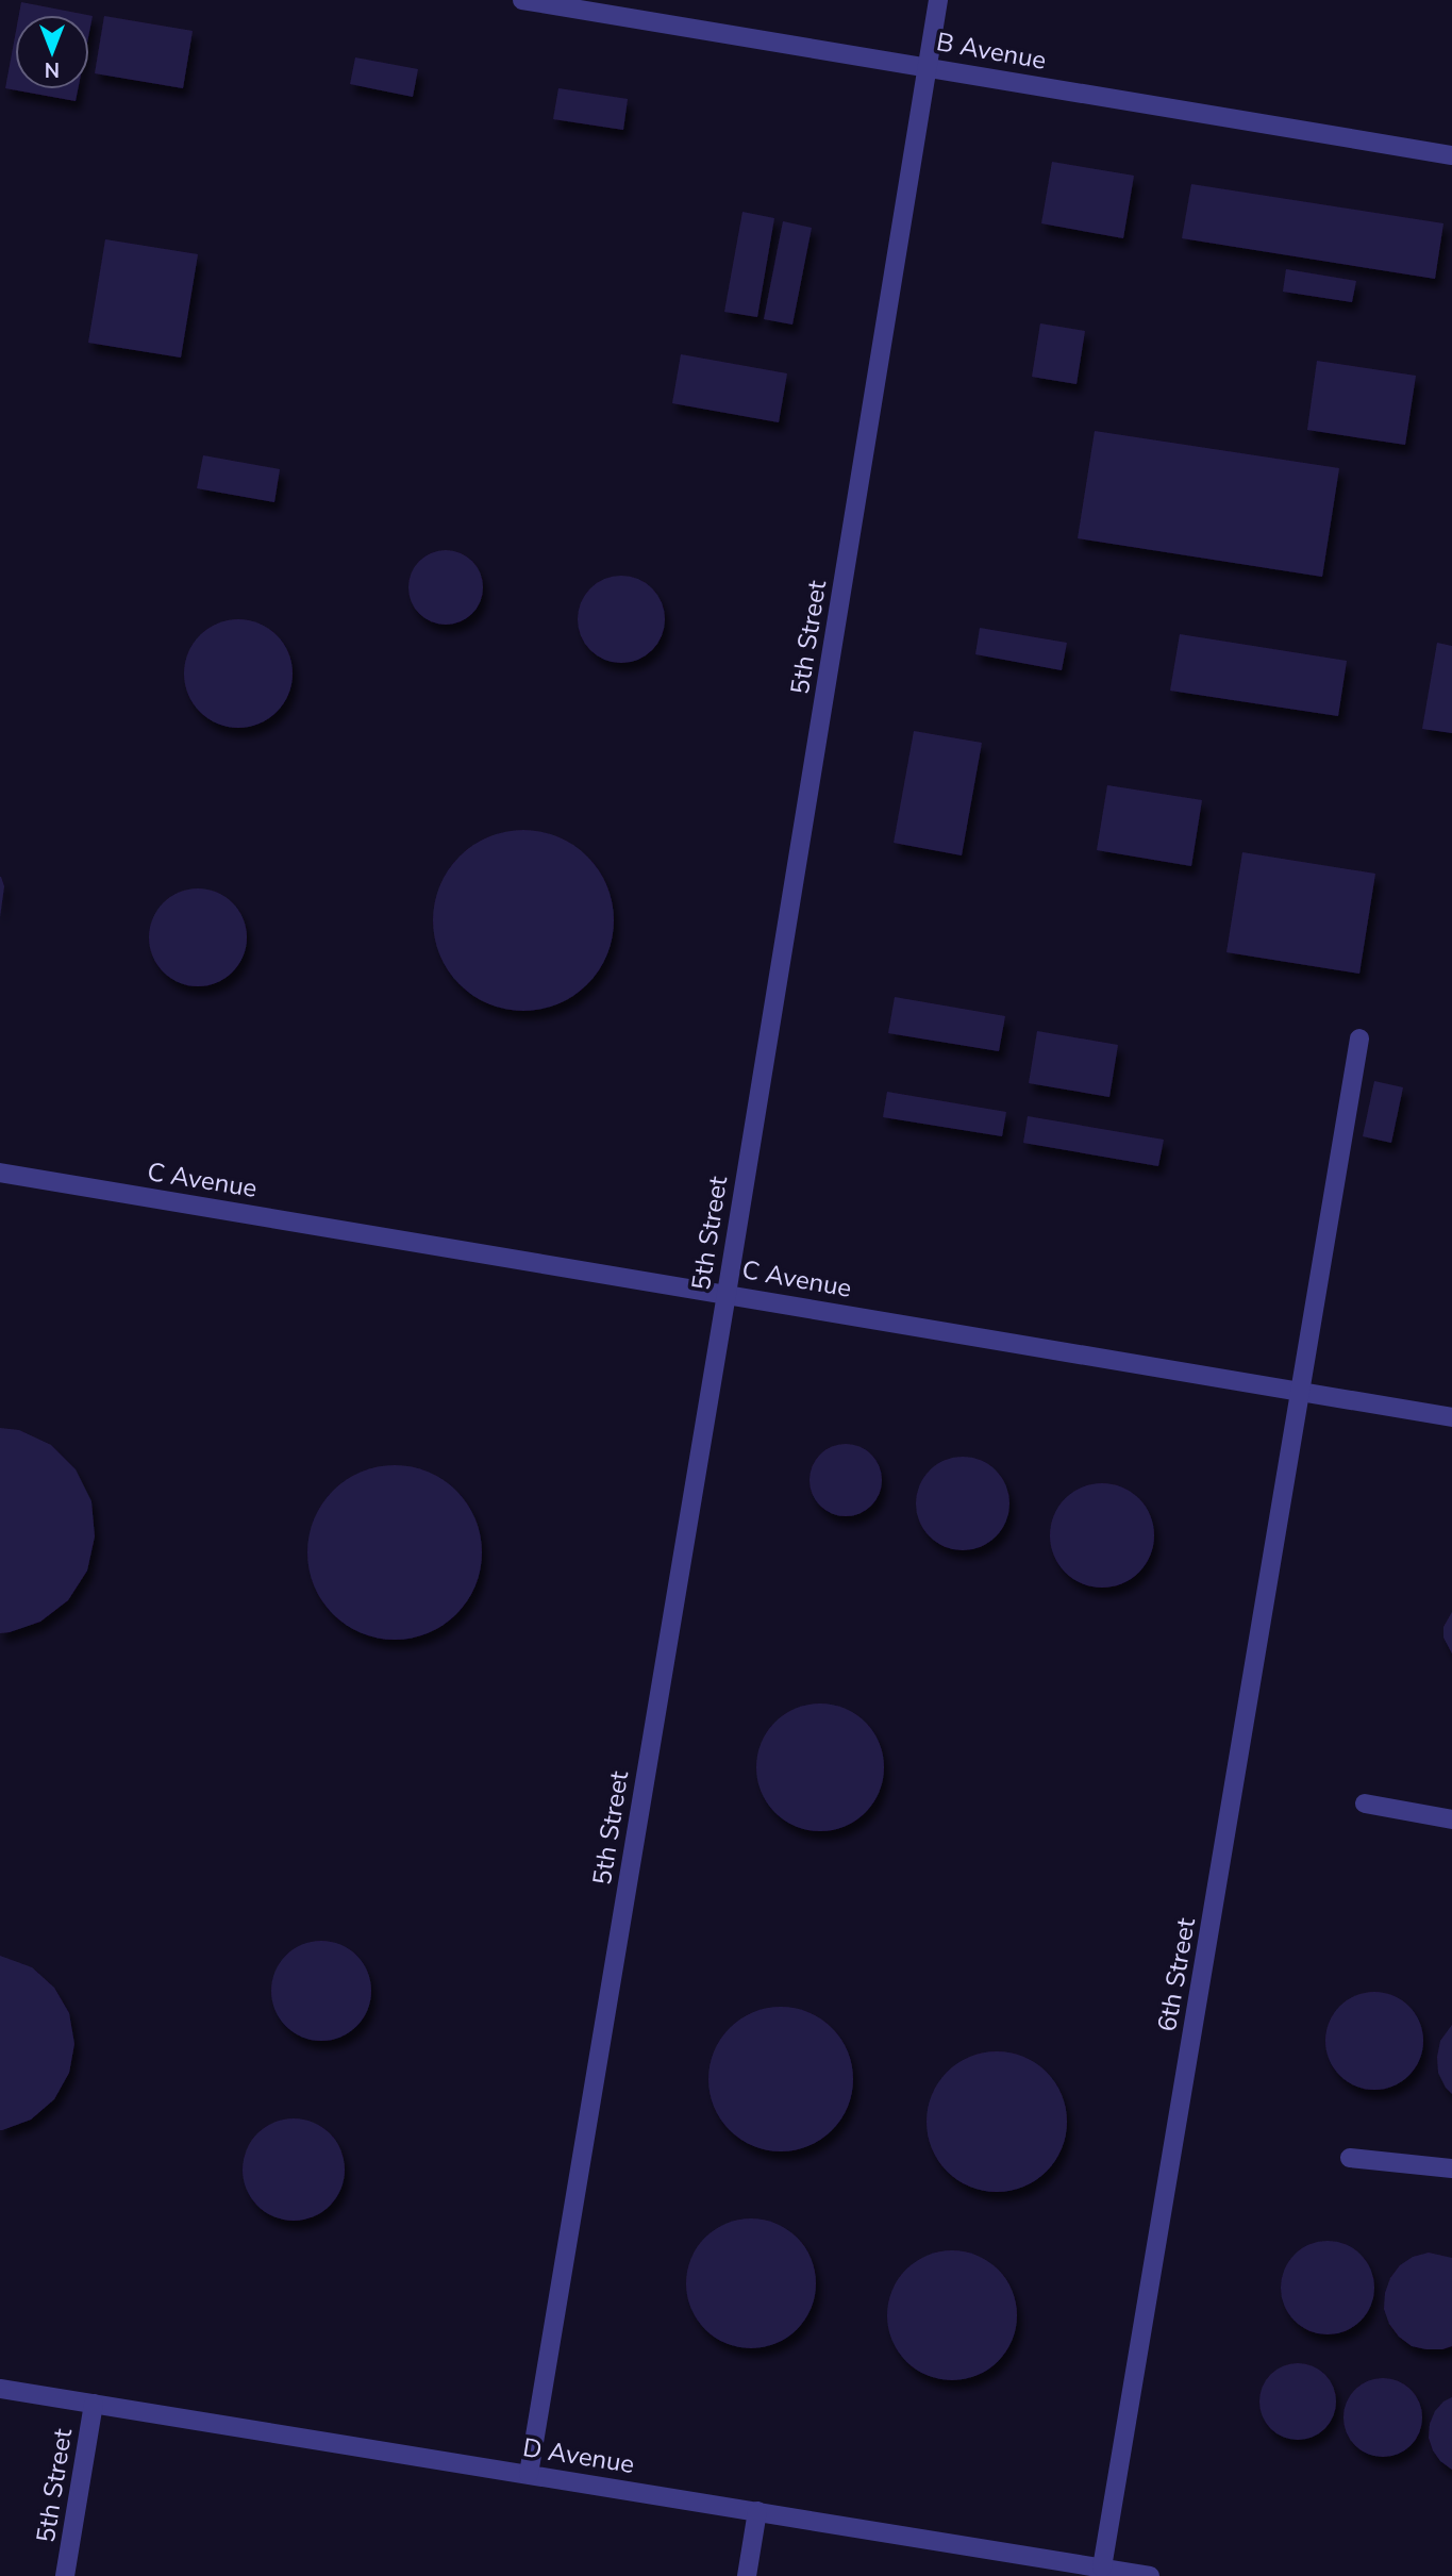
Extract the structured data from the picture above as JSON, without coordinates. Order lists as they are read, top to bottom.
{
  "streets": {
    "lane": [
      "B Avenue",
      "5th Street",
      "C Avenue",
      "6th Street",
      "D Avenue"
    ]
  },
  "crossings": [
    ["B Avenue", "5th Street"],
    ["5th Street", "C Avenue"],
    ["5th Street", "D Avenue"],
    ["C Avenue", "6th Street"],
    ["6th Street", "D Avenue"]
  ],
  "north": "bottom"
}
